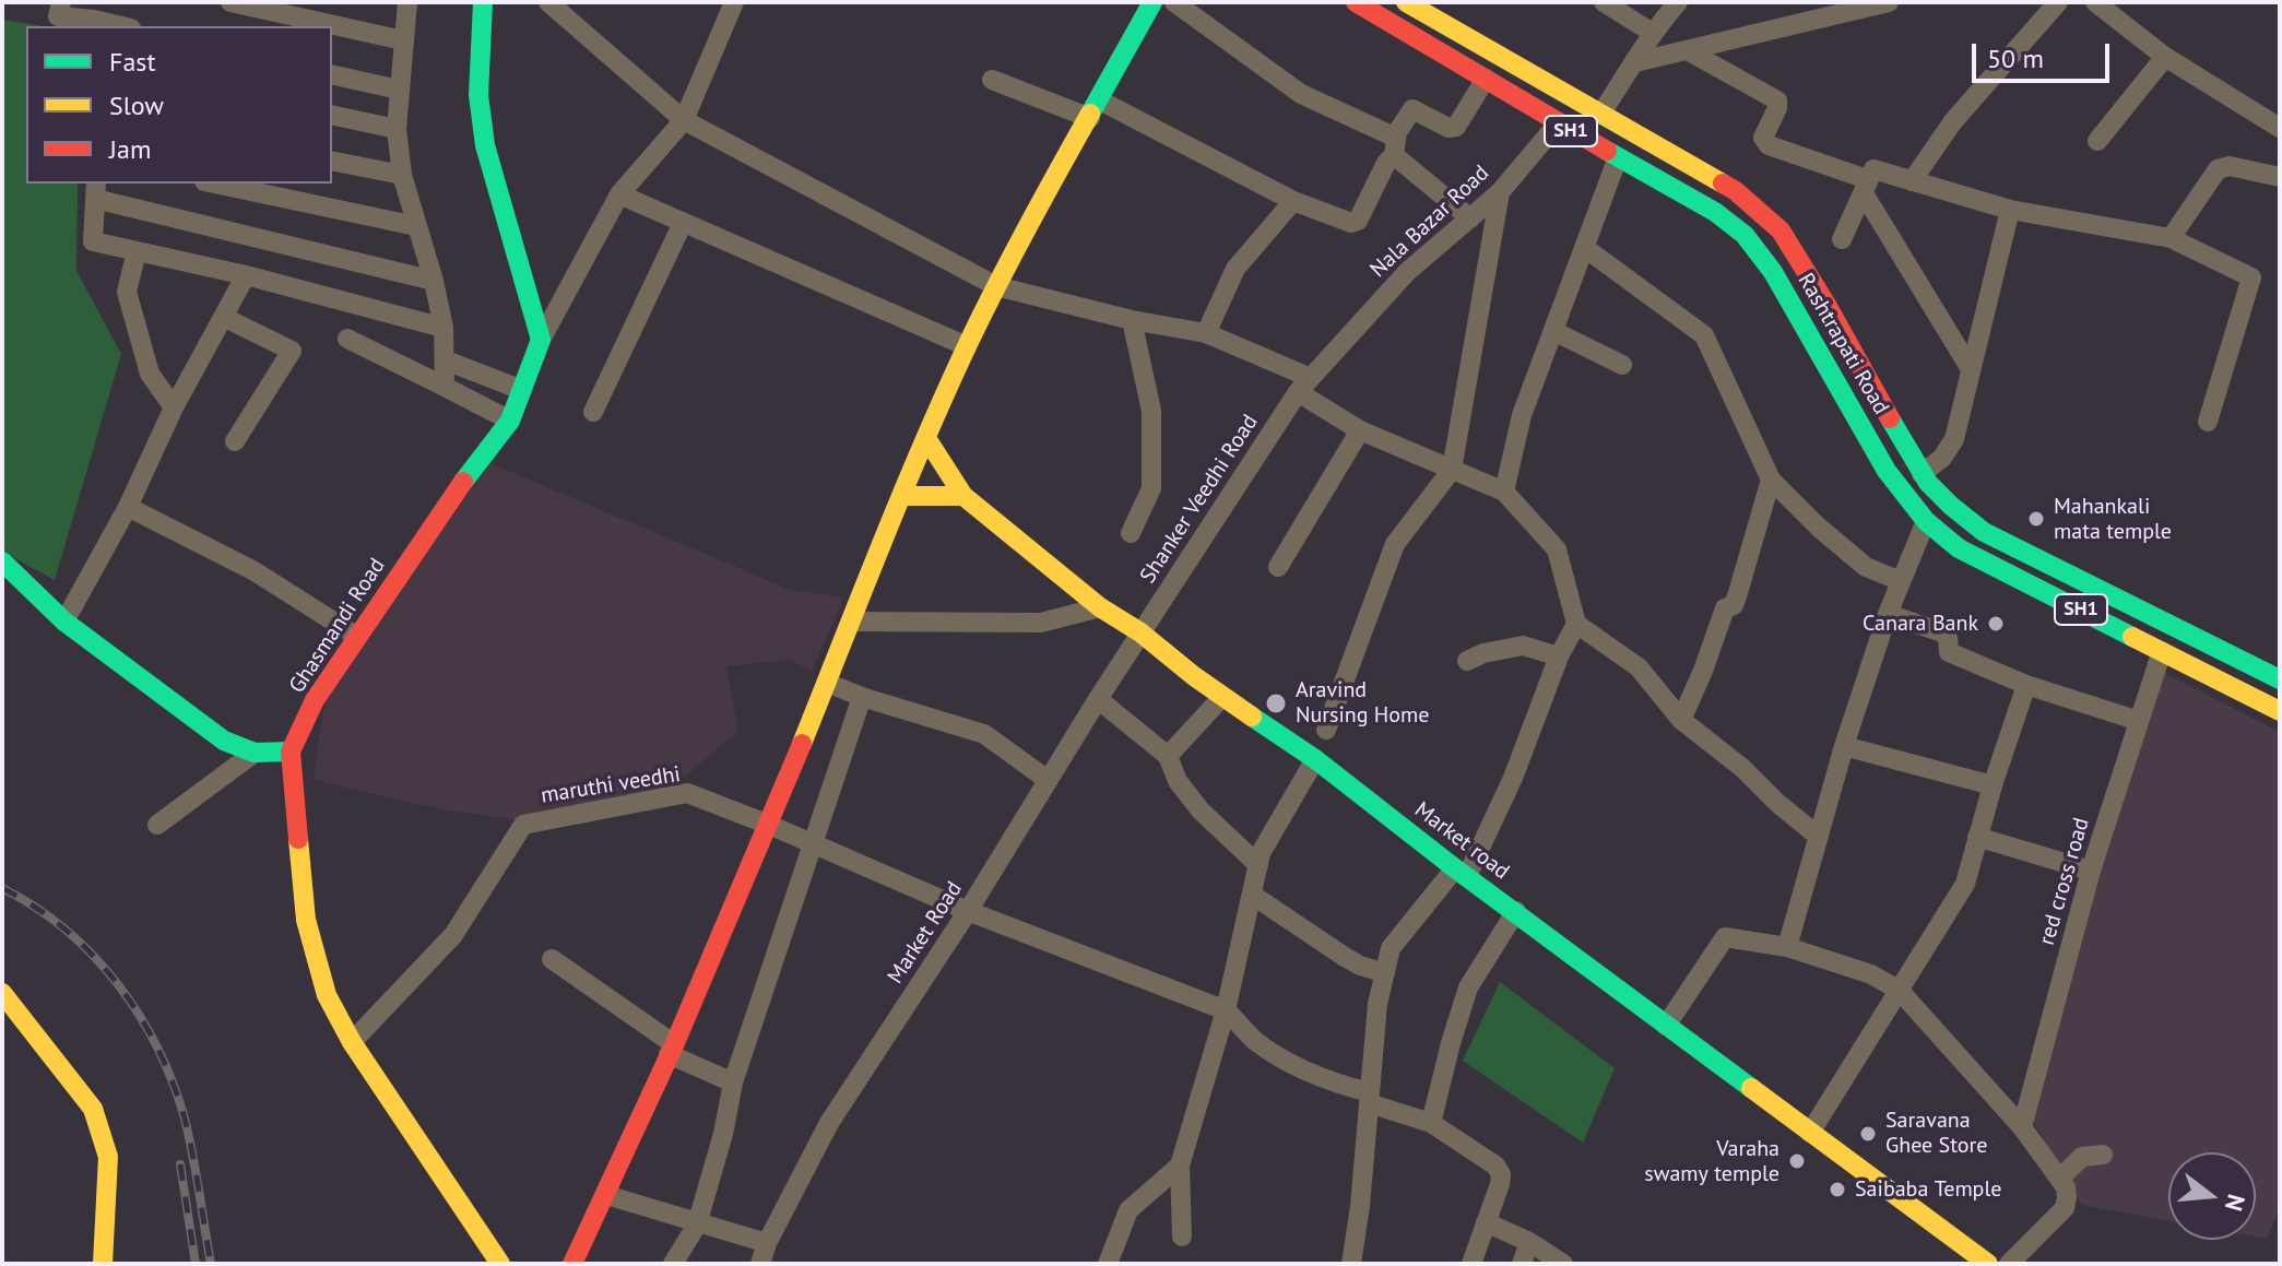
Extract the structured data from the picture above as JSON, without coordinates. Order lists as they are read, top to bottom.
{
  "streets": {
    "street": [
      "SH1",
      "Nala Bazar Road",
      "Rashtrapati Road",
      "Shanker Veedhi Road",
      "Ghasmandi Road",
      "maruthi veedhi",
      "Market road",
      "red cross road",
      "Market Road"
    ]
  },
  "crossings": [
    ["Nala Bazar Road", "Rashtrapati Road"],
    ["Nala Bazar Road", "Shanker Veedhi Road"],
    ["Rashtrapati Road", "red cross road"],
    ["Shanker Veedhi Road", "Market road"],
    ["Shanker Veedhi Road", "Market Road"],
    ["maruthi veedhi", "Market Road"],
    ["Market road", "Market Road"]
  ],
  "places": [
    "Mahankali mata temple",
    "Canara Bank",
    "Aravind Nursing Home",
    "Saravana Ghee Store",
    "Varaha swamy temple",
    "Saibaba Temple"
  ],
  "legend": ["Fast", "Slow", "Jam"],
  "scale_bar": "50 m",
  "north": "right"
}
